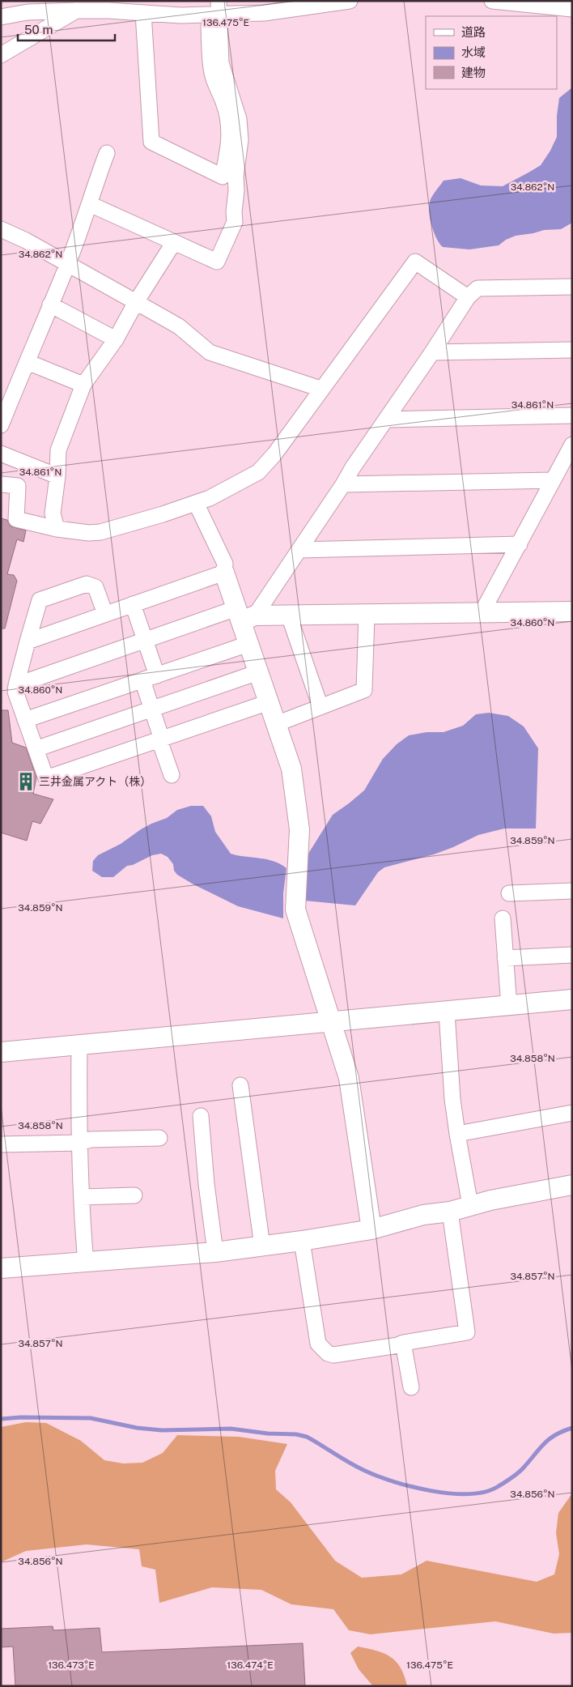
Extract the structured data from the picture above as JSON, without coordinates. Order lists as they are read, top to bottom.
{
  "places": {
    "building": ["三井金属アクト（株）"]
  },
  "legend": ["道路", "水域", "建物"],
  "scale_bar": "50 m",
  "coordinates": [
    "136.475°E",
    "34.862°N",
    "34.861°N",
    "34.860°N",
    "34.859°N",
    "34.858°N",
    "34.857°N",
    "34.856°N",
    "136.473°E",
    "136.474°E"
  ]
}
